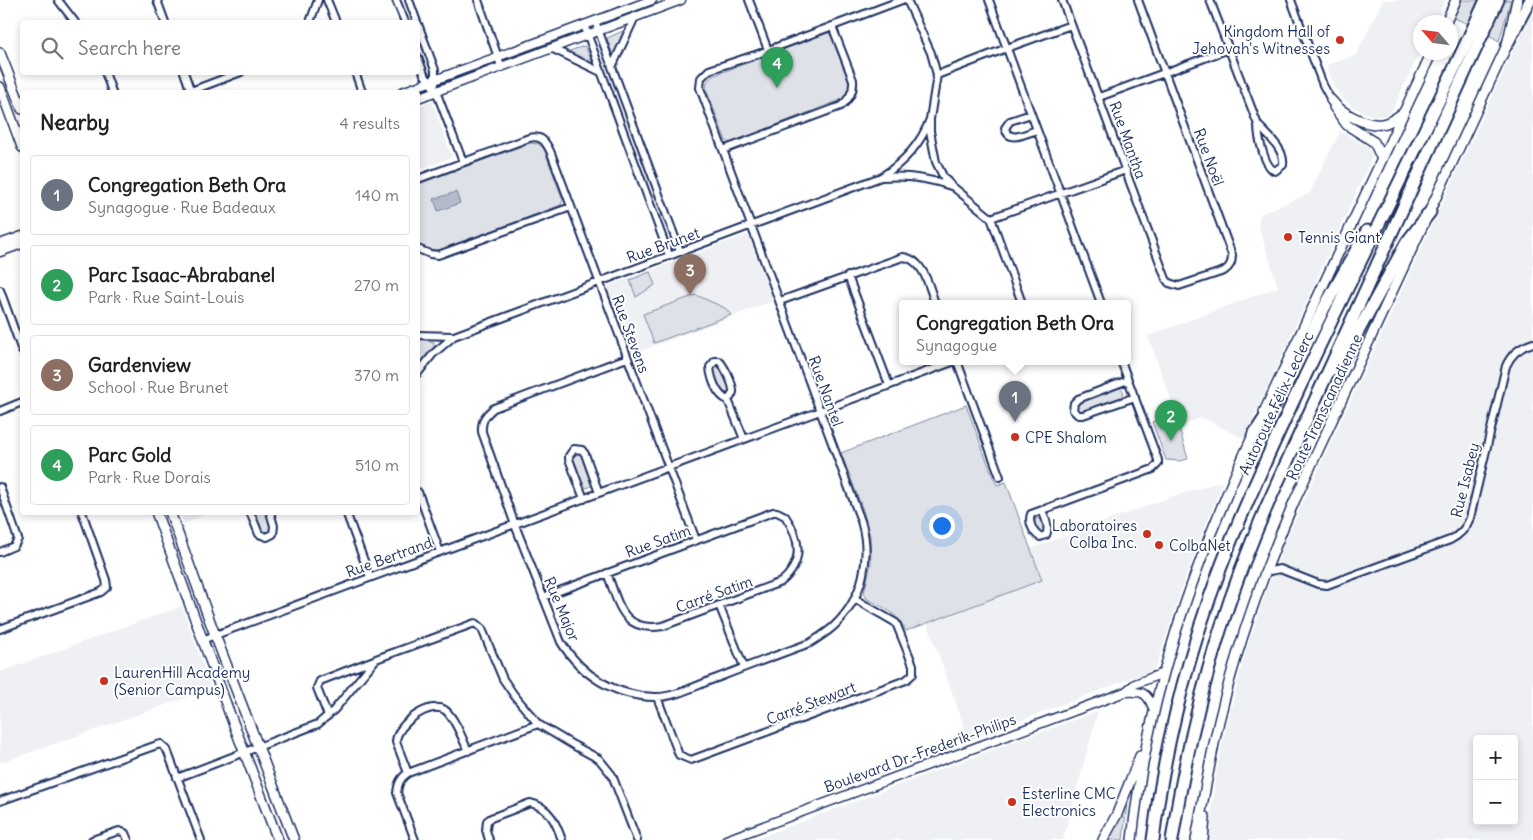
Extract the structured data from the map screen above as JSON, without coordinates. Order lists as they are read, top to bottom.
{
  "streets": {
    "highway": ["Autoroute Félix-Leclerc"],
    "main road": ["Route Transcanadienne"],
    "street": [
      "Rue Mantha",
      "Rue Noël",
      "Rue Brunet",
      "Rue Stevens",
      "Rue Nantel",
      "Rue Isabey",
      "Rue Satim",
      "Rue Bertrand",
      "Carré Satim",
      "Rue Major",
      "Carré Stewart",
      "Boulevard Dr.-Frederik-Philips"
    ]
  },
  "crossings": [
    ["Rue Mantha", "Rue Noël"],
    ["Rue Brunet", "Rue Stevens"],
    ["Rue Brunet", "Rue Nantel"],
    ["Rue Stevens", "Rue Satim"],
    ["Rue Stevens", "Rue Bertrand"],
    ["Rue Stevens", "Rue Major"],
    ["Rue Nantel", "Rue Bertrand"],
    ["Rue Nantel", "Rue Major"],
    ["Rue Nantel", "Carré Stewart"],
    ["Rue Satim", "Carré Satim"],
    ["Rue Satim", "Rue Major"],
    ["Rue Bertrand", "Rue Major"],
    ["Rue Major", "Carré Stewart"]
  ],
  "places": [
    "Kingdom Hall of Jehovah's Witnesses",
    "Tennis Giant",
    "CPE Shalom",
    "Laboratoires Colba Inc.",
    "ColbaNet",
    "LaurenHill Academy (Senior Campus)",
    "Esterline CMC Electronics"
  ],
  "north": "top left",
  "page": {
    "search": "Search here",
    "pins": [
      "4",
      "3",
      "1",
      "2"
    ],
    "heading": ["Nearby", "4 results"],
    "list": [
      {
        "mark": "1",
        "name": "Congregation Beth Ora",
        "note": "Synagogue · Rue Badeaux",
        "value": "140 m"
      },
      {
        "mark": "2",
        "name": "Parc Isaac-Abrabanel",
        "note": "Park · Rue Saint-Louis",
        "value": "270 m"
      },
      {
        "mark": "3",
        "name": "Gardenview",
        "note": "School · Rue Brunet",
        "value": "370 m"
      },
      {
        "mark": "4",
        "name": "Parc Gold",
        "note": "Park · Rue Dorais",
        "value": "510 m"
      }
    ],
    "popup": ["Congregation Beth Ora", "Synagogue"],
    "map_buttons": ["+", "−"]
  }
}
